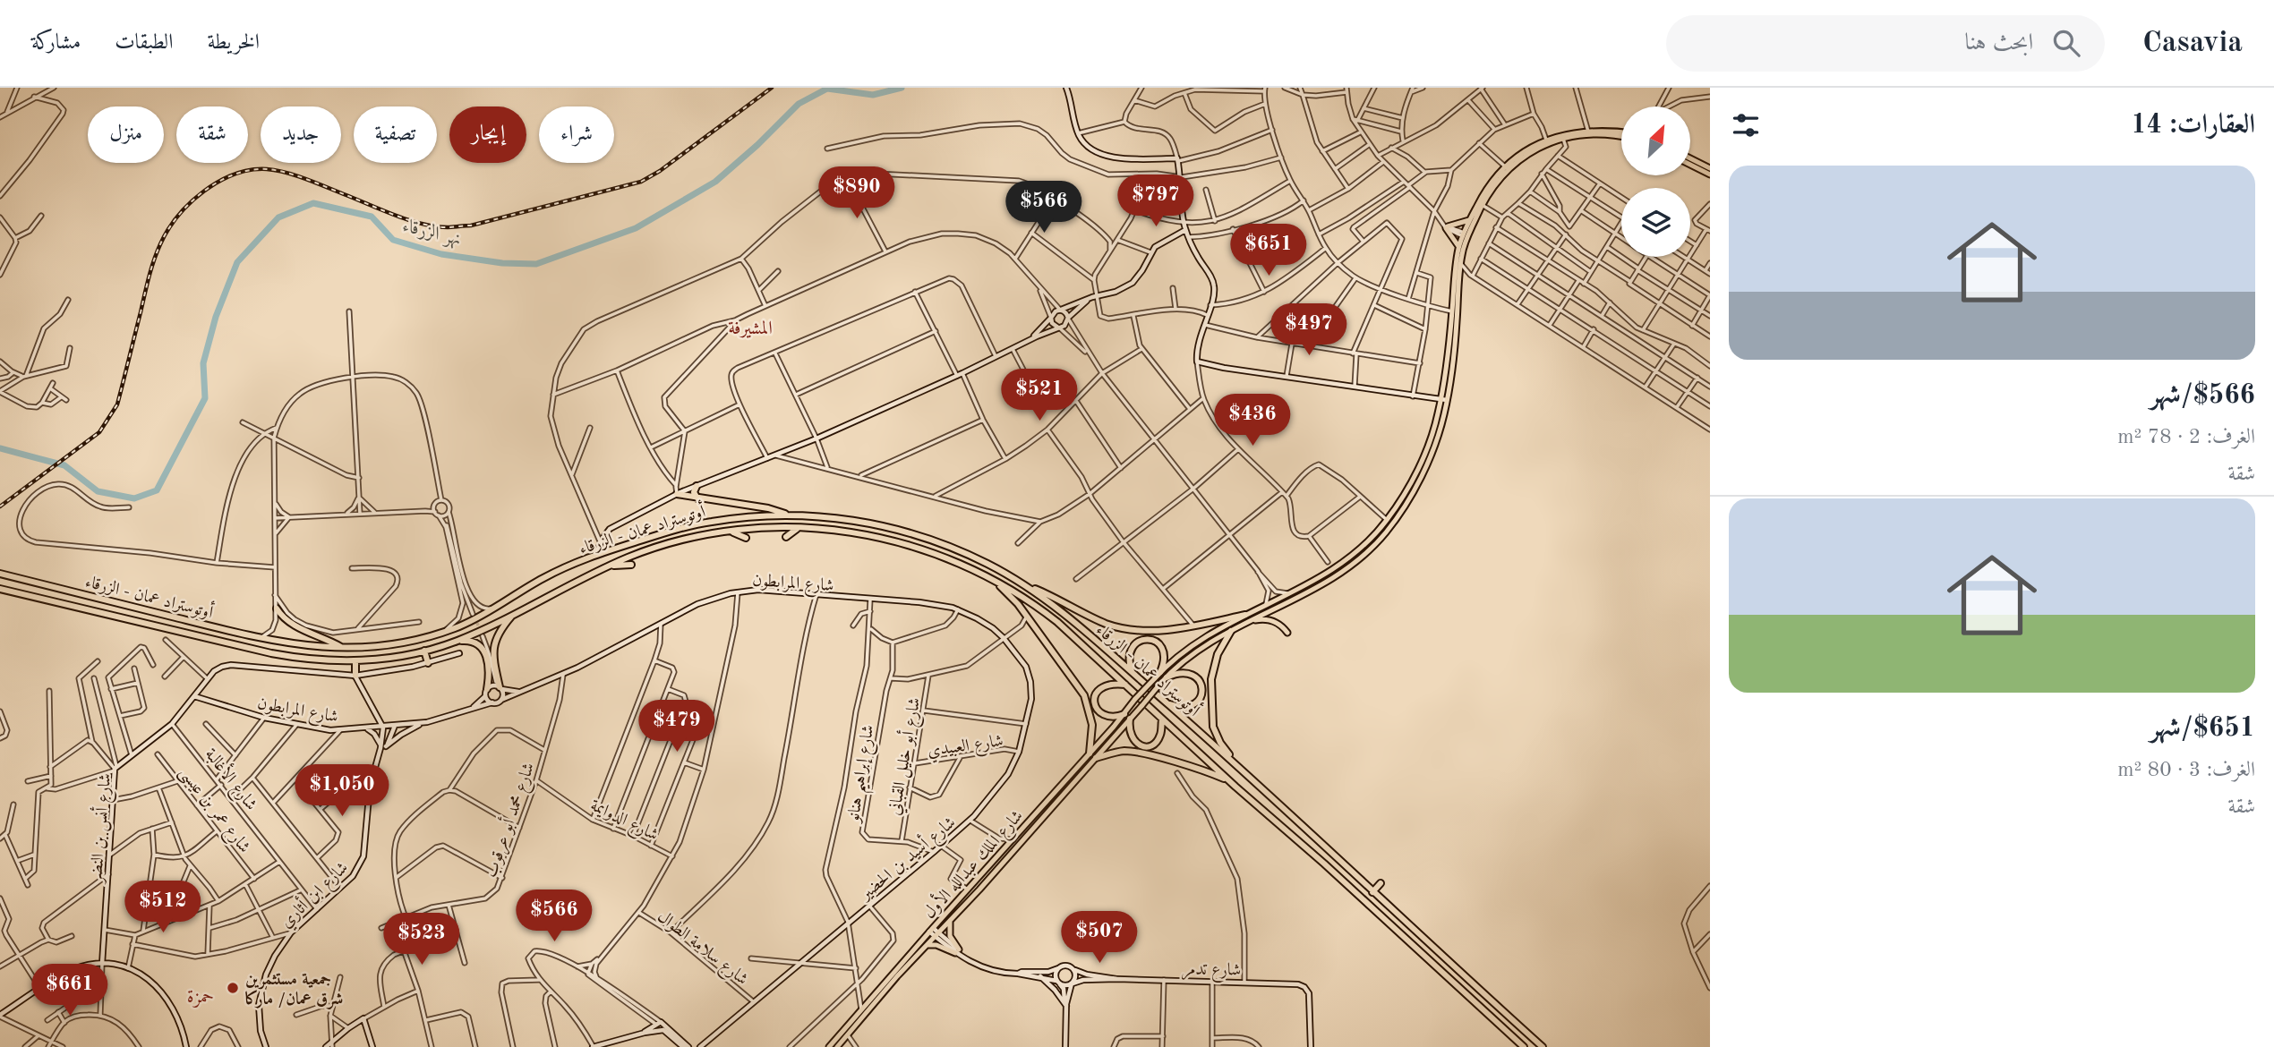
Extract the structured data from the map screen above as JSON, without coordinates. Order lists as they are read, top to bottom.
{
  "streets": {
    "highway": ["أوتوستراد عمان - الزرقاء"],
    "main road": ["شارع الملك عبدالله الأول"],
    "street": [
      "شارع المرابطون",
      "شارع العبيدي",
      "شارع أبو خليل القباني",
      "شارع إبراهيم هنانو",
      "شارع الأغالبة",
      "شارع عمر بن عيسى",
      "شارع الدوايمة",
      "شارع محمد أبو عرقوب",
      "شارع أنس بن النضر",
      "شارع أسيد بن الحضير",
      "شارع ابن أثاري",
      "شارع سلامة الطوال",
      "شارع تدمر"
    ]
  },
  "crossings": [
    ["شارع المرابطون", "شارع محمد أبو عرقوب"],
    ["شارع المرابطون", "شارع أنس بن النضر"],
    ["شارع المرابطون", "شارع أسيد بن الحضير"],
    ["شارع المرابطون", "شارع ابن أثاري"],
    ["شارع العبيدي", "شارع أبو خليل القباني"],
    ["شارع العبيدي", "شارع أسيد بن الحضير"],
    ["شارع أبو خليل القباني", "شارع إبراهيم هنانو"],
    ["شارع إبراهيم هنانو", "شارع أسيد بن الحضير"],
    ["شارع الأغالبة", "شارع أنس بن النضر"],
    ["شارع الأغالبة", "شارع ابن أثاري"],
    ["شارع الدوايمة", "شارع محمد أبو عرقوب"],
    ["شارع أسيد بن الحضير", "شارع سلامة الطوال"]
  ],
  "districts": ["المشيرفة", "حمزة"],
  "water": ["نهر الزرقاء"],
  "places": ["جمعية مستثمرين شرق عمان/ ماركا"],
  "north": "top right",
  "page": {
    "header": "Casavia",
    "search": "ابحث هنا",
    "nav": ["الخريطة", "الطبقات", "مشاركة"],
    "heading": "العقارات: 14",
    "chip": [
      "شراء",
      "إيجار",
      "تصفية",
      "جديد",
      "شقة",
      "منزل"
    ],
    "list": [
      {
        "name": "$566/شهر",
        "note": "الغرف: 2 · 78 m² · شقة"
      },
      {
        "name": "$651/شهر",
        "note": "الغرف: 3 · 80 m² · شقة"
      }
    ],
    "price": [
      "$890",
      "$797",
      "$566",
      "$651",
      "$497",
      "$521",
      "$436",
      "$479",
      "$1,050",
      "$512",
      "$566",
      "$507",
      "$523",
      "$661"
    ]
  }
}
